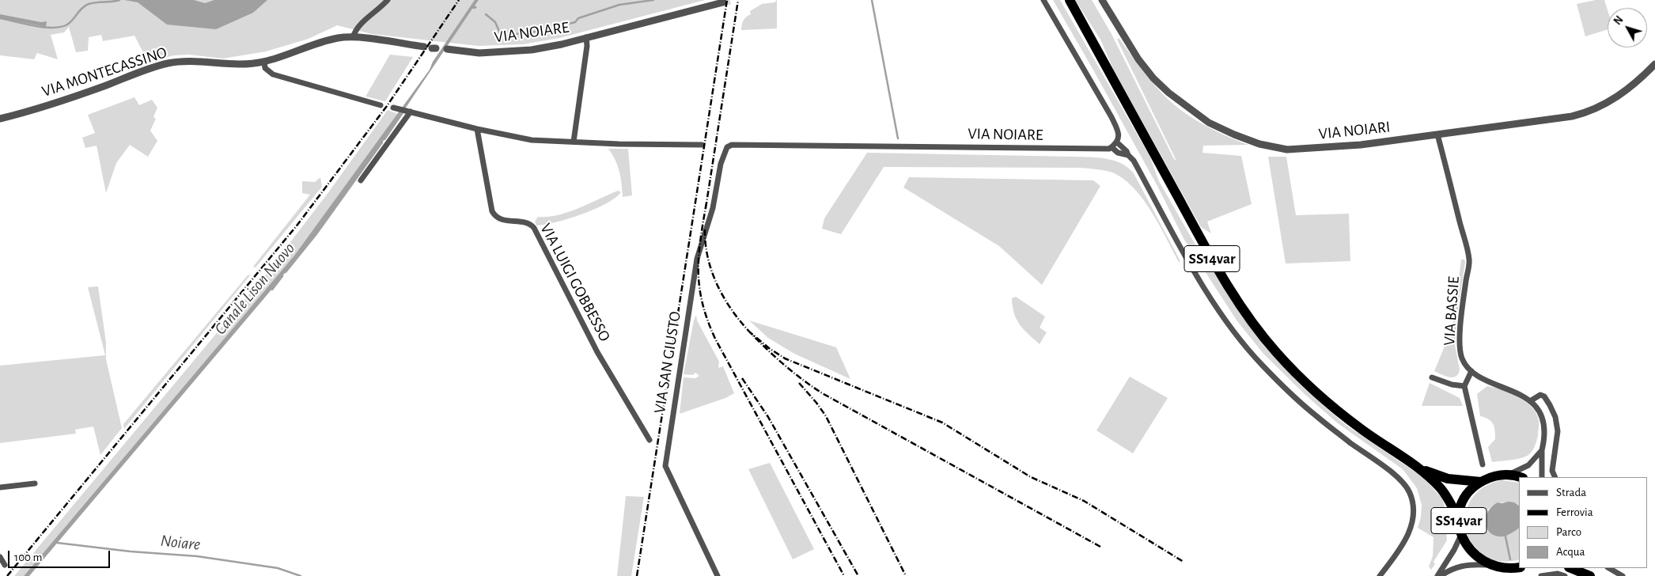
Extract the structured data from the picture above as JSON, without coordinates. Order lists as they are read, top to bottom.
{
  "streets": {
    "highway": ["SS14var"],
    "street": [
      "VIA NOIARE",
      "VIA MONTECASSINO",
      "VIA NOIARI",
      "VIA LUIGI GOBBESSO",
      "VIA BASSIE",
      "VIA SAN GIUSTO"
    ]
  },
  "crossings": [
    ["VIA NOIARE", "VIA SAN GIUSTO"],
    ["VIA NOIARI", "VIA BASSIE"]
  ],
  "water": ["Canale Lison Nuovo", "Noiare"],
  "legend": [
    "Strada",
    "Ferrovia",
    "Parco",
    "Acqua"
  ],
  "scale_bar": "100 m",
  "north": "top left"
}
